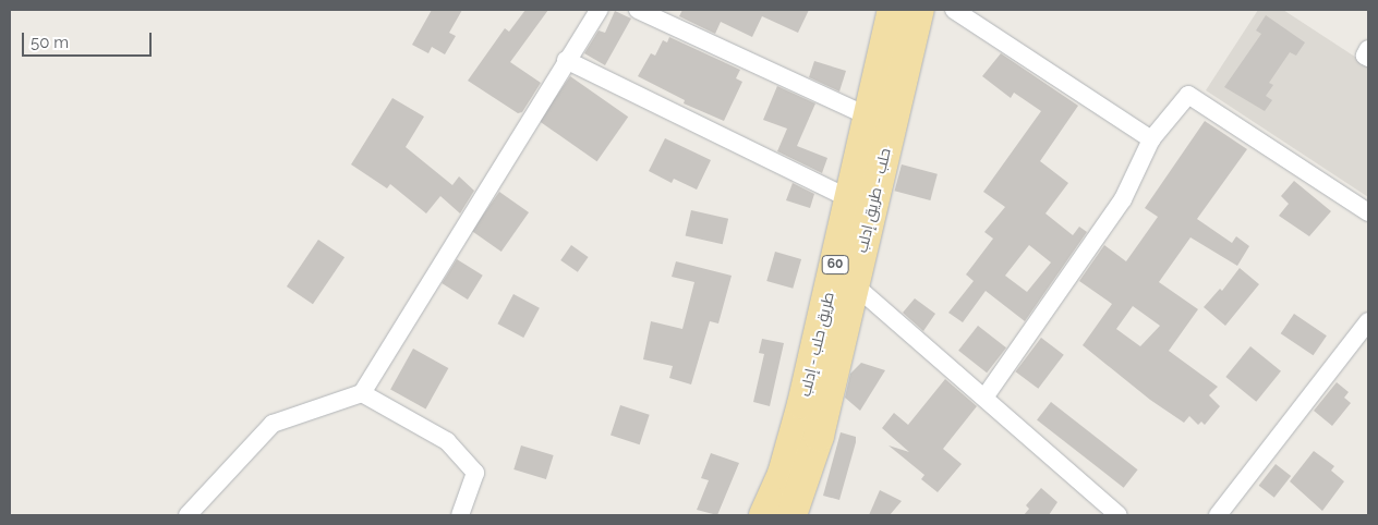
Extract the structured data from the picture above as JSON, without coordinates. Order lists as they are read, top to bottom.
{
  "streets": {
    "highway": ["حلب - طريق إدلب", "60", "طريق حلب - إدلب"]
  },
  "scale_bar": "50 m"
}
